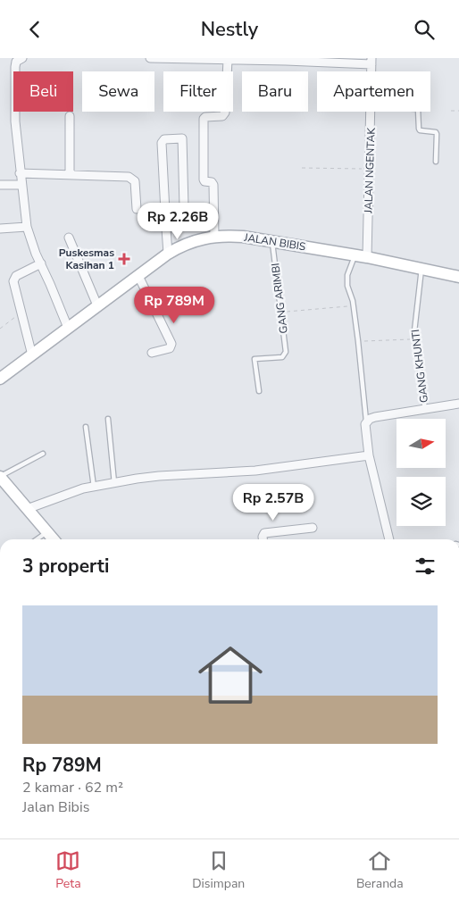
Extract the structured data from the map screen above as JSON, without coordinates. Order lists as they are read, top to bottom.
{
  "streets": {
    "main road": ["JALAN BIBIS"],
    "street": ["JALAN NGENTAK"],
    "lane": ["GANG ARIMBI", "GANG KHUNTI"]
  },
  "crossings": [
    ["JALAN NGENTAK", "JALAN BIBIS"],
    ["JALAN BIBIS", "GANG ARIMBI"],
    ["JALAN BIBIS", "GANG KHUNTI"]
  ],
  "places": {
    "health": ["Puskesmas Kasihan 1"]
  },
  "north": "right",
  "page": {
    "header": "Nestly",
    "chip": [
      "Beli",
      "Sewa",
      "Filter",
      "Baru",
      "Apartemen"
    ],
    "price": ["Rp 2.26B", "Rp 789M", "Rp 2.57B"],
    "heading": "3 properti",
    "list": [
      {
        "name": "Rp 789M",
        "note": "2 kamar · 62 m² · Jalan Bibis"
      }
    ],
    "tabs": ["Peta", "Disimpan", "Beranda"]
  }
}
